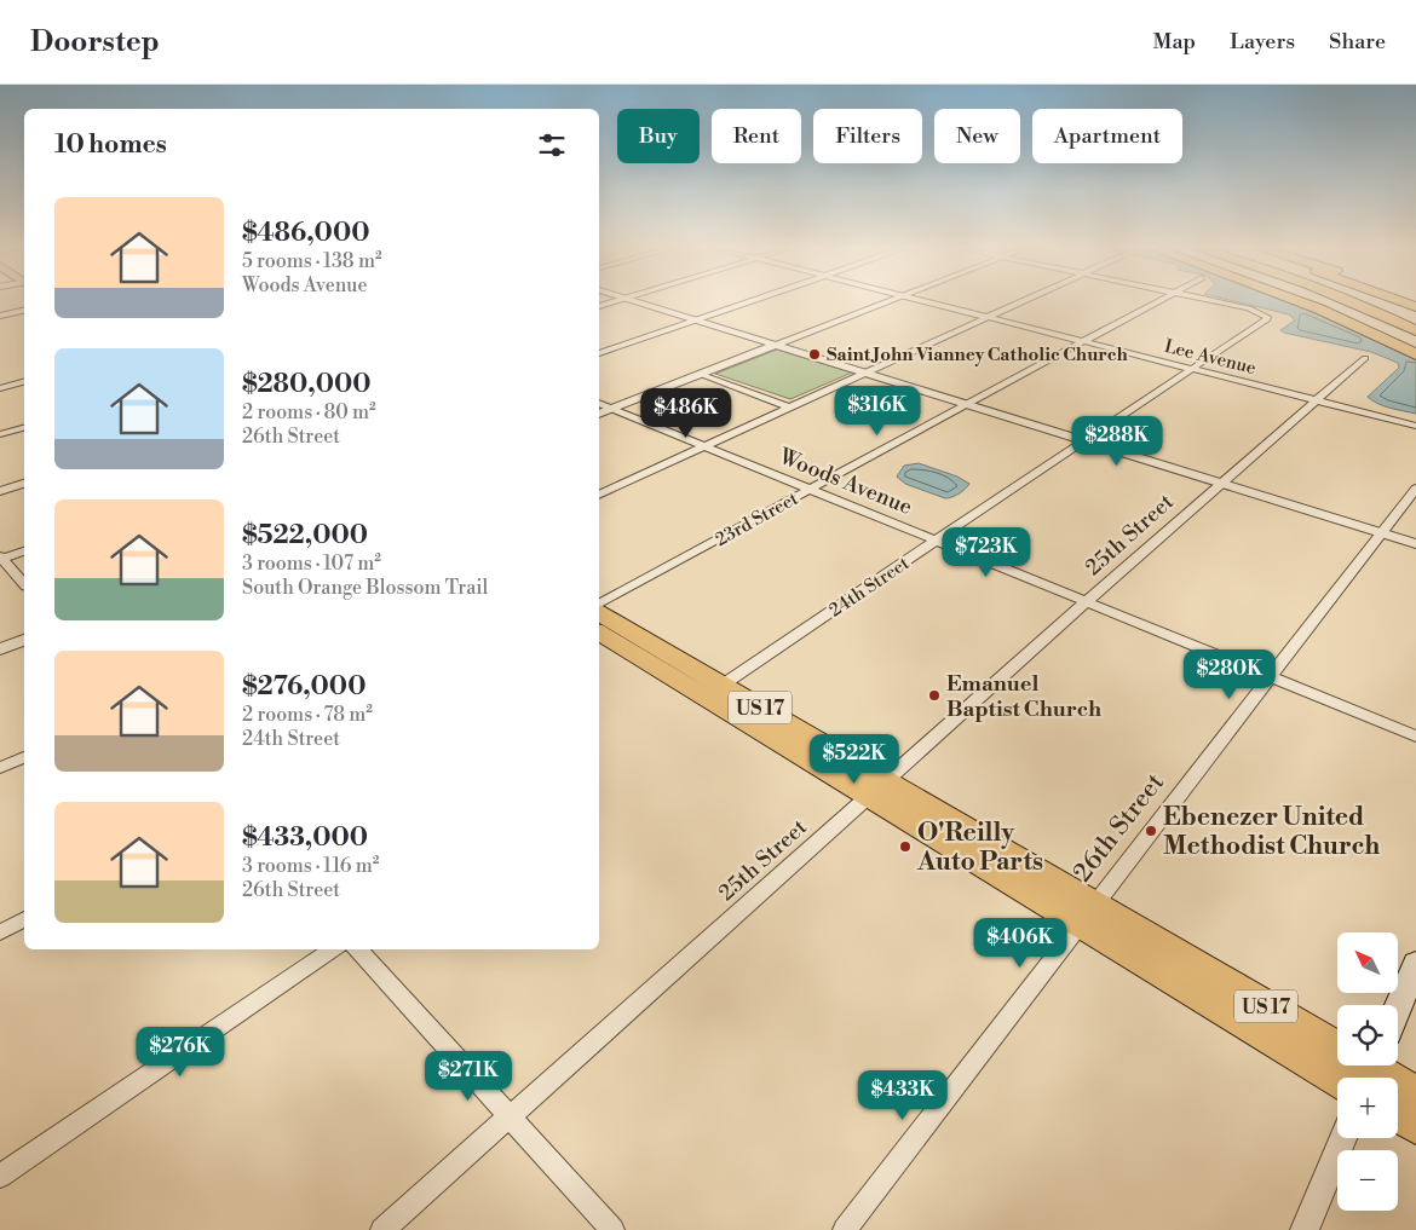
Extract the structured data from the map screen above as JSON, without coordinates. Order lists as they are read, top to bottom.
{
  "streets": {
    "main road": ["US 17"],
    "street": [
      "Lee Avenue",
      "Woods Avenue",
      "23rd Street",
      "25th Street",
      "24th Street",
      "26th Street"
    ]
  },
  "crossings": [
    ["Lee Avenue", "23rd Street"],
    ["Lee Avenue", "25th Street"],
    ["Lee Avenue", "24th Street"],
    ["Woods Avenue", "23rd Street"],
    ["Woods Avenue", "25th Street"],
    ["Woods Avenue", "24th Street"],
    ["Woods Avenue", "26th Street"],
    ["25th Street", "US 17"],
    ["24th Street", "US 17"],
    ["US 17", "26th Street"]
  ],
  "places": [
    "Saint John Vianney Catholic Church",
    "Emanuel Baptist Church",
    "Ebenezer United Methodist Church",
    "O'Reilly Auto Parts"
  ],
  "north": "top left",
  "page": {
    "header": "Doorstep",
    "nav": ["Map", "Layers", "Share"],
    "chip": [
      "Buy",
      "Rent",
      "Filters",
      "New",
      "Apartment"
    ],
    "heading": "10 homes",
    "list": [
      {
        "name": "$486,000",
        "note": "5 rooms · 138 m² · Woods Avenue"
      },
      {
        "name": "$280,000",
        "note": "2 rooms · 80 m² · 26th Street"
      },
      {
        "name": "$522,000",
        "note": "3 rooms · 107 m² · South Orange Blossom Trail"
      },
      {
        "name": "$276,000",
        "note": "2 rooms · 78 m² · 24th Street"
      },
      {
        "name": "$433,000",
        "note": "3 rooms · 116 m² · 26th Street"
      }
    ],
    "price": [
      "$316K",
      "$486K",
      "$288K",
      "$723K",
      "$280K",
      "$522K",
      "$406K",
      "$276K",
      "$271K",
      "$433K"
    ],
    "map_buttons": ["+", "−"]
  }
}
